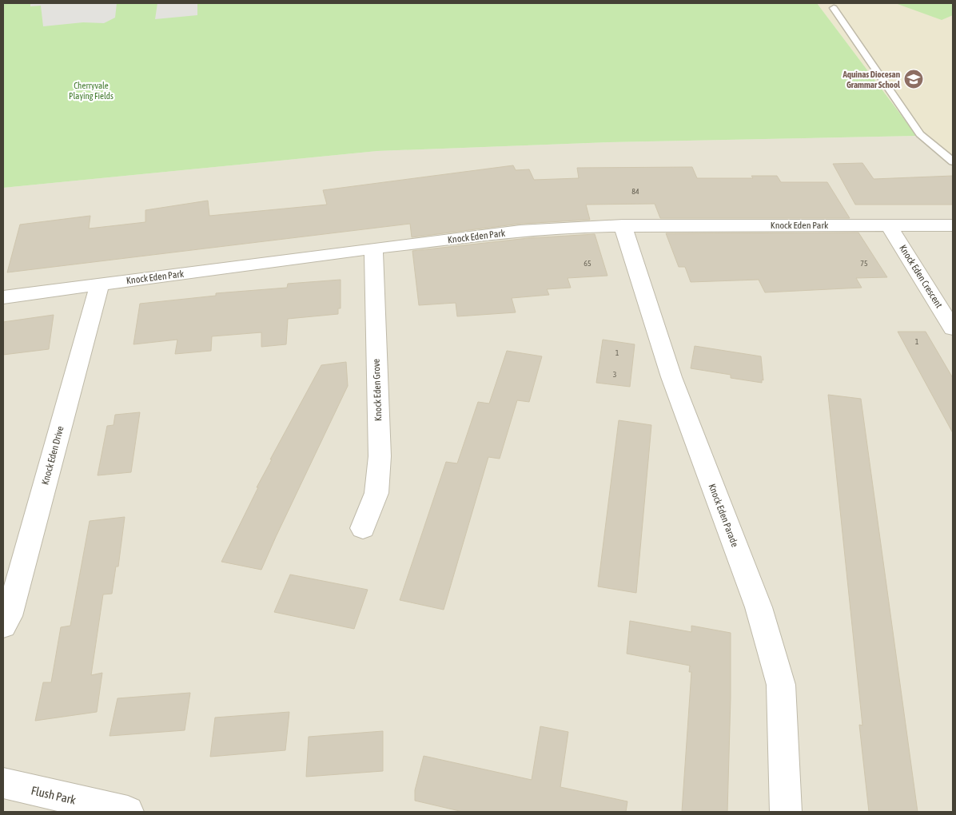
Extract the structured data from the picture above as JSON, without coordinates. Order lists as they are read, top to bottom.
{
  "streets": {
    "street": [
      "Knock Eden Park",
      "Knock Eden Crescent",
      "Knock Eden Grove",
      "Knock Eden Drive",
      "Knock Eden Parade",
      "Flush Park"
    ]
  },
  "crossings": [
    ["Knock Eden Park", "Knock Eden Crescent"],
    ["Knock Eden Park", "Knock Eden Grove"],
    ["Knock Eden Park", "Knock Eden Drive"],
    ["Knock Eden Park", "Knock Eden Parade"]
  ],
  "parks": ["Cherryvale Playing Fields"],
  "places": {
    "school or university": ["Aquinas Diocesan Grammar School"]
  },
  "house_numbers": [
    "84",
    "65",
    "75",
    "1",
    "1",
    "3"
  ]
}
